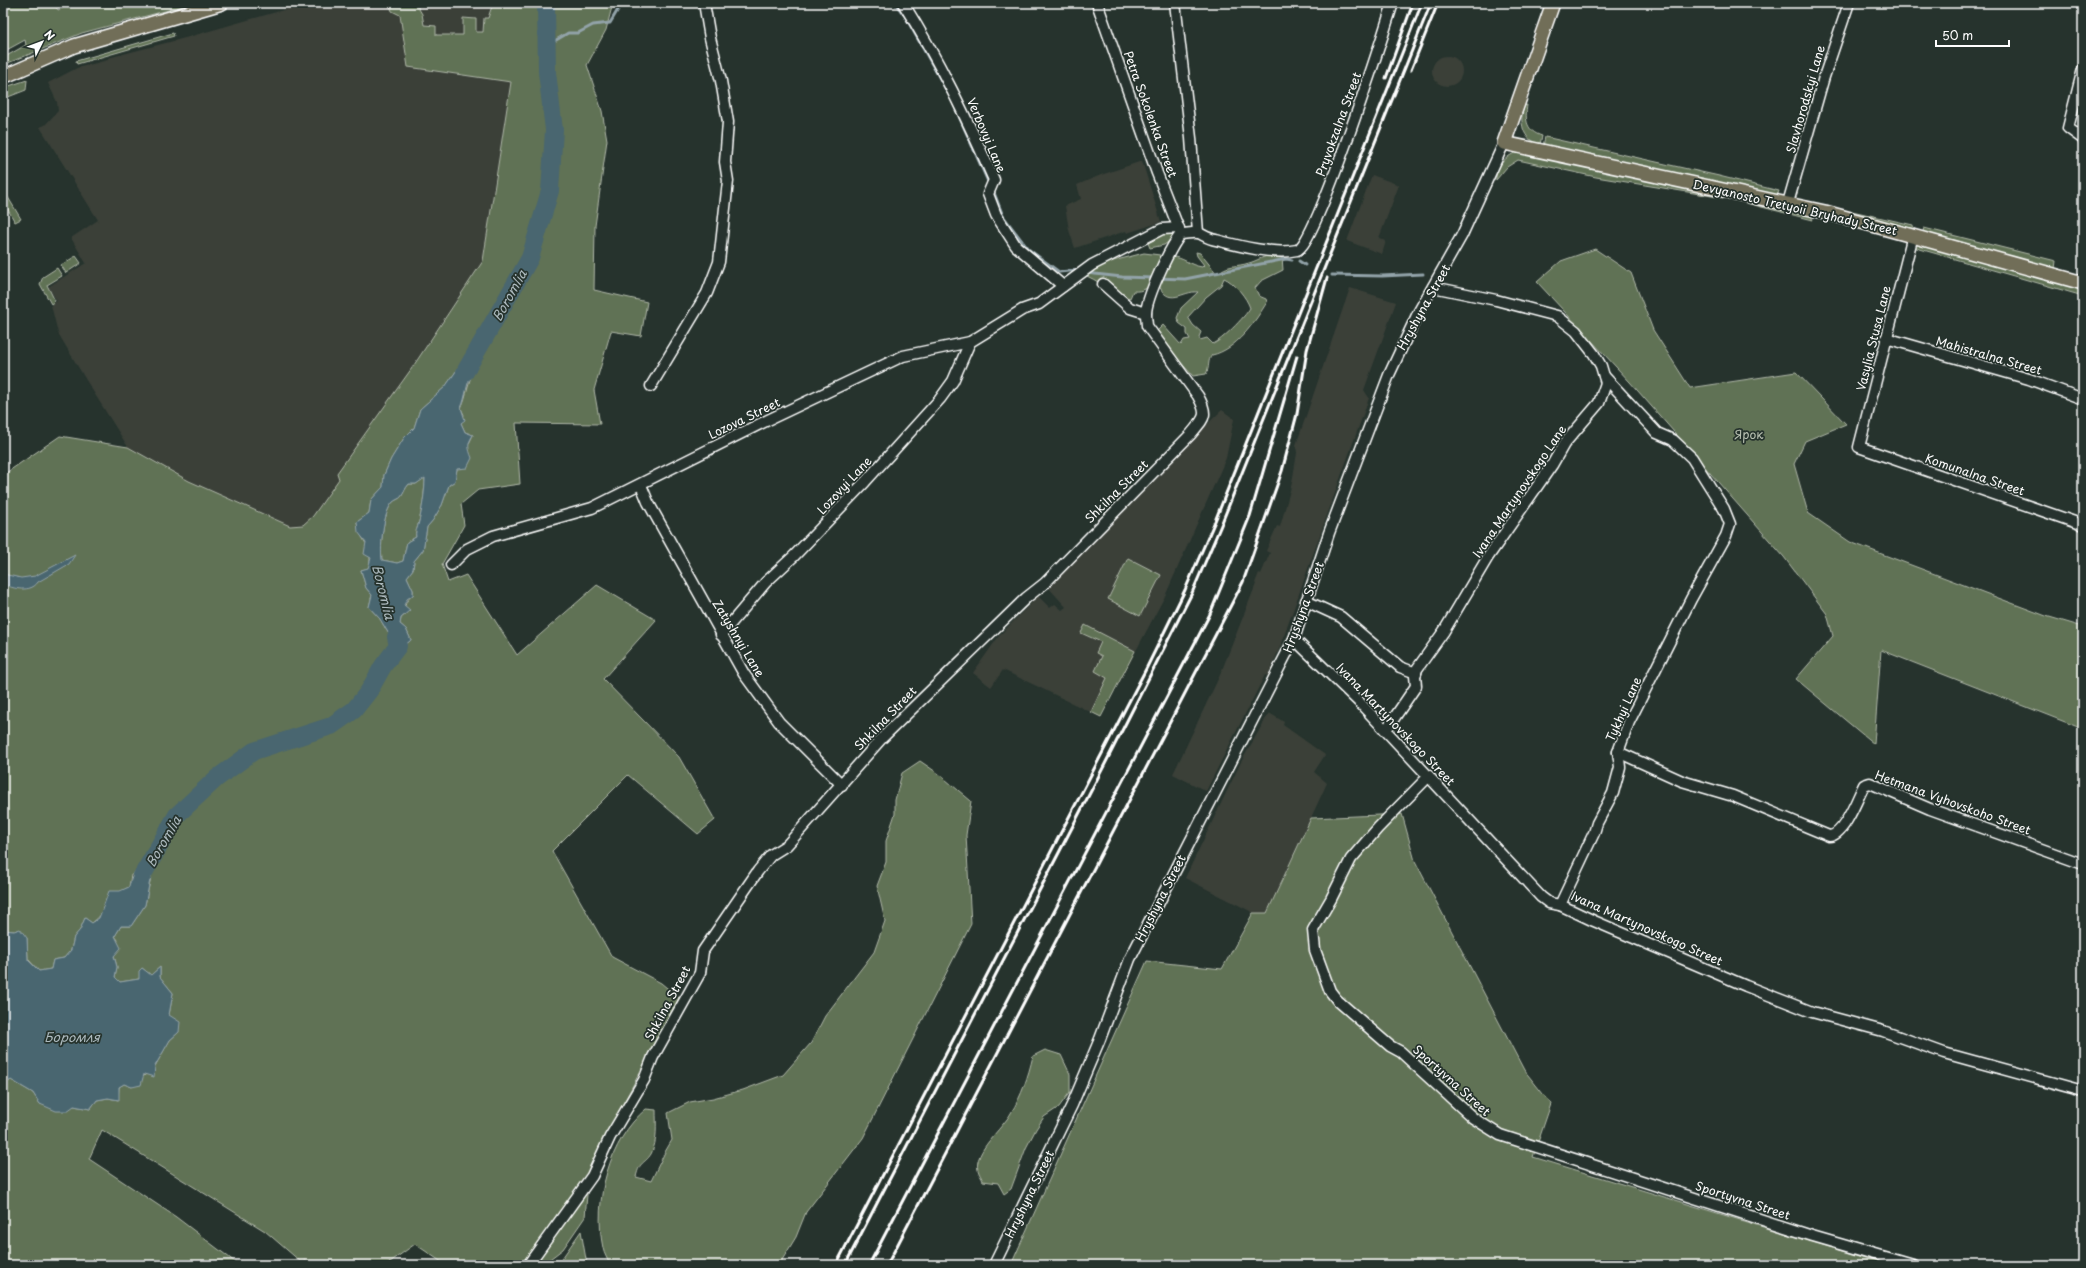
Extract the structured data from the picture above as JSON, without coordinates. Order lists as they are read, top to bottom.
{
  "streets": {
    "main road": ["Devyanosto Tretyoii Bryhady Street", "Hryshyna Street"],
    "street": [
      "Slavhorodskyi Lane",
      "Petra Sokolenka Street",
      "Pryvokzalna Street",
      "Verbovyi Lane",
      "Vasylia Stusa Lane",
      "Mahistralna Street",
      "Lozova Street",
      "Komunalna Street",
      "Lozovyi Lane",
      "Shkilna Street",
      "Ivana Martynovskogo Lane",
      "Zatyshnyi Lane",
      "Tykhyi Lane",
      "Ivana Martynovskogo Street",
      "Hetmana Vyhovskoho Street",
      "Sportyvna Street"
    ]
  },
  "crossings": [
    ["Slavhorodskyi Lane", "Devyanosto Tretyoii Bryhady Street"],
    ["Petra Sokolenka Street", "Lozova Street"],
    ["Pryvokzalna Street", "Lozova Street"],
    ["Verbovyi Lane", "Lozova Street"],
    ["Devyanosto Tretyoii Bryhady Street", "Hryshyna Street"],
    ["Devyanosto Tretyoii Bryhady Street", "Vasylia Stusa Lane"],
    ["Hryshyna Street", "Ivana Martynovskogo Lane"],
    ["Hryshyna Street", "Ivana Martynovskogo Street"],
    ["Vasylia Stusa Lane", "Mahistralna Street"],
    ["Vasylia Stusa Lane", "Komunalna Street"],
    ["Lozova Street", "Lozovyi Lane"],
    ["Lozova Street", "Zatyshnyi Lane"],
    ["Lozovyi Lane", "Zatyshnyi Lane"],
    ["Shkilna Street", "Zatyshnyi Lane"],
    ["Ivana Martynovskogo Lane", "Tykhyi Lane"],
    ["Ivana Martynovskogo Lane", "Ivana Martynovskogo Street"],
    ["Tykhyi Lane", "Ivana Martynovskogo Street"],
    ["Tykhyi Lane", "Hetmana Vyhovskoho Street"],
    ["Ivana Martynovskogo Street", "Sportyvna Street"]
  ],
  "water": ["Boromlia", "Боромля"],
  "parks": ["Ярок"],
  "scale_bar": "50 m",
  "north": "top right"
}
